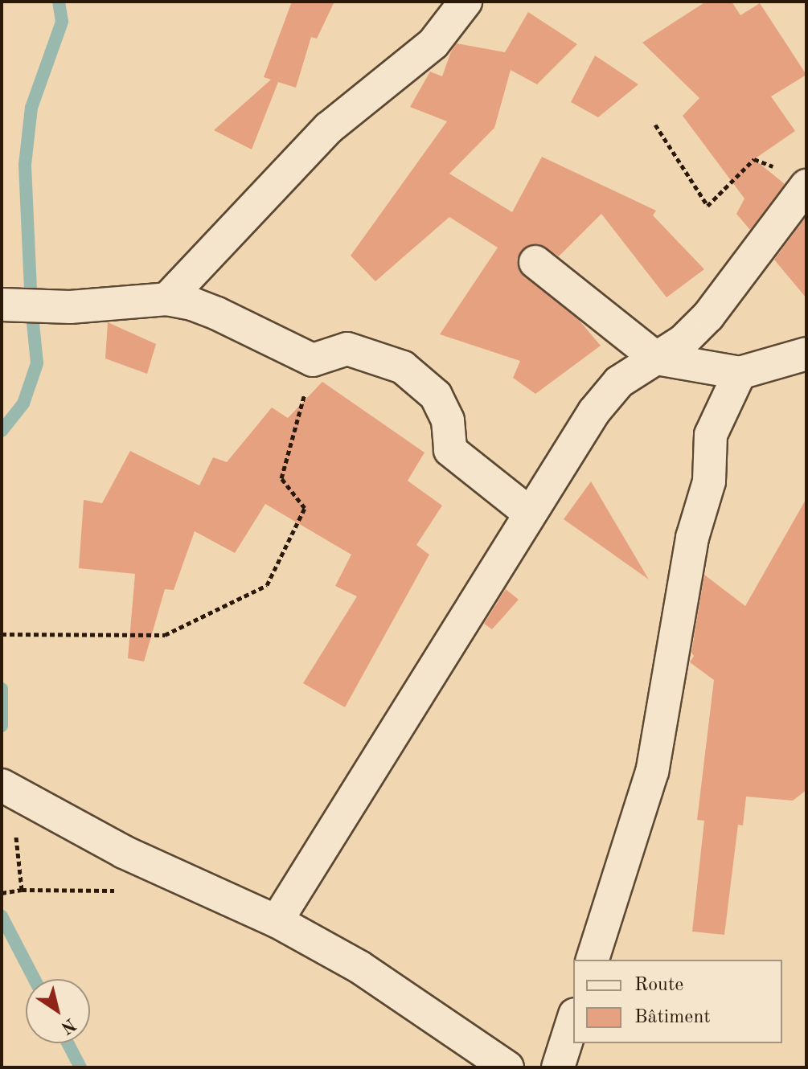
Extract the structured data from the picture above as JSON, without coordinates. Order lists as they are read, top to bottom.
{
  "legend": ["Route", "Bâtiment"],
  "north": "bottom right"
}
